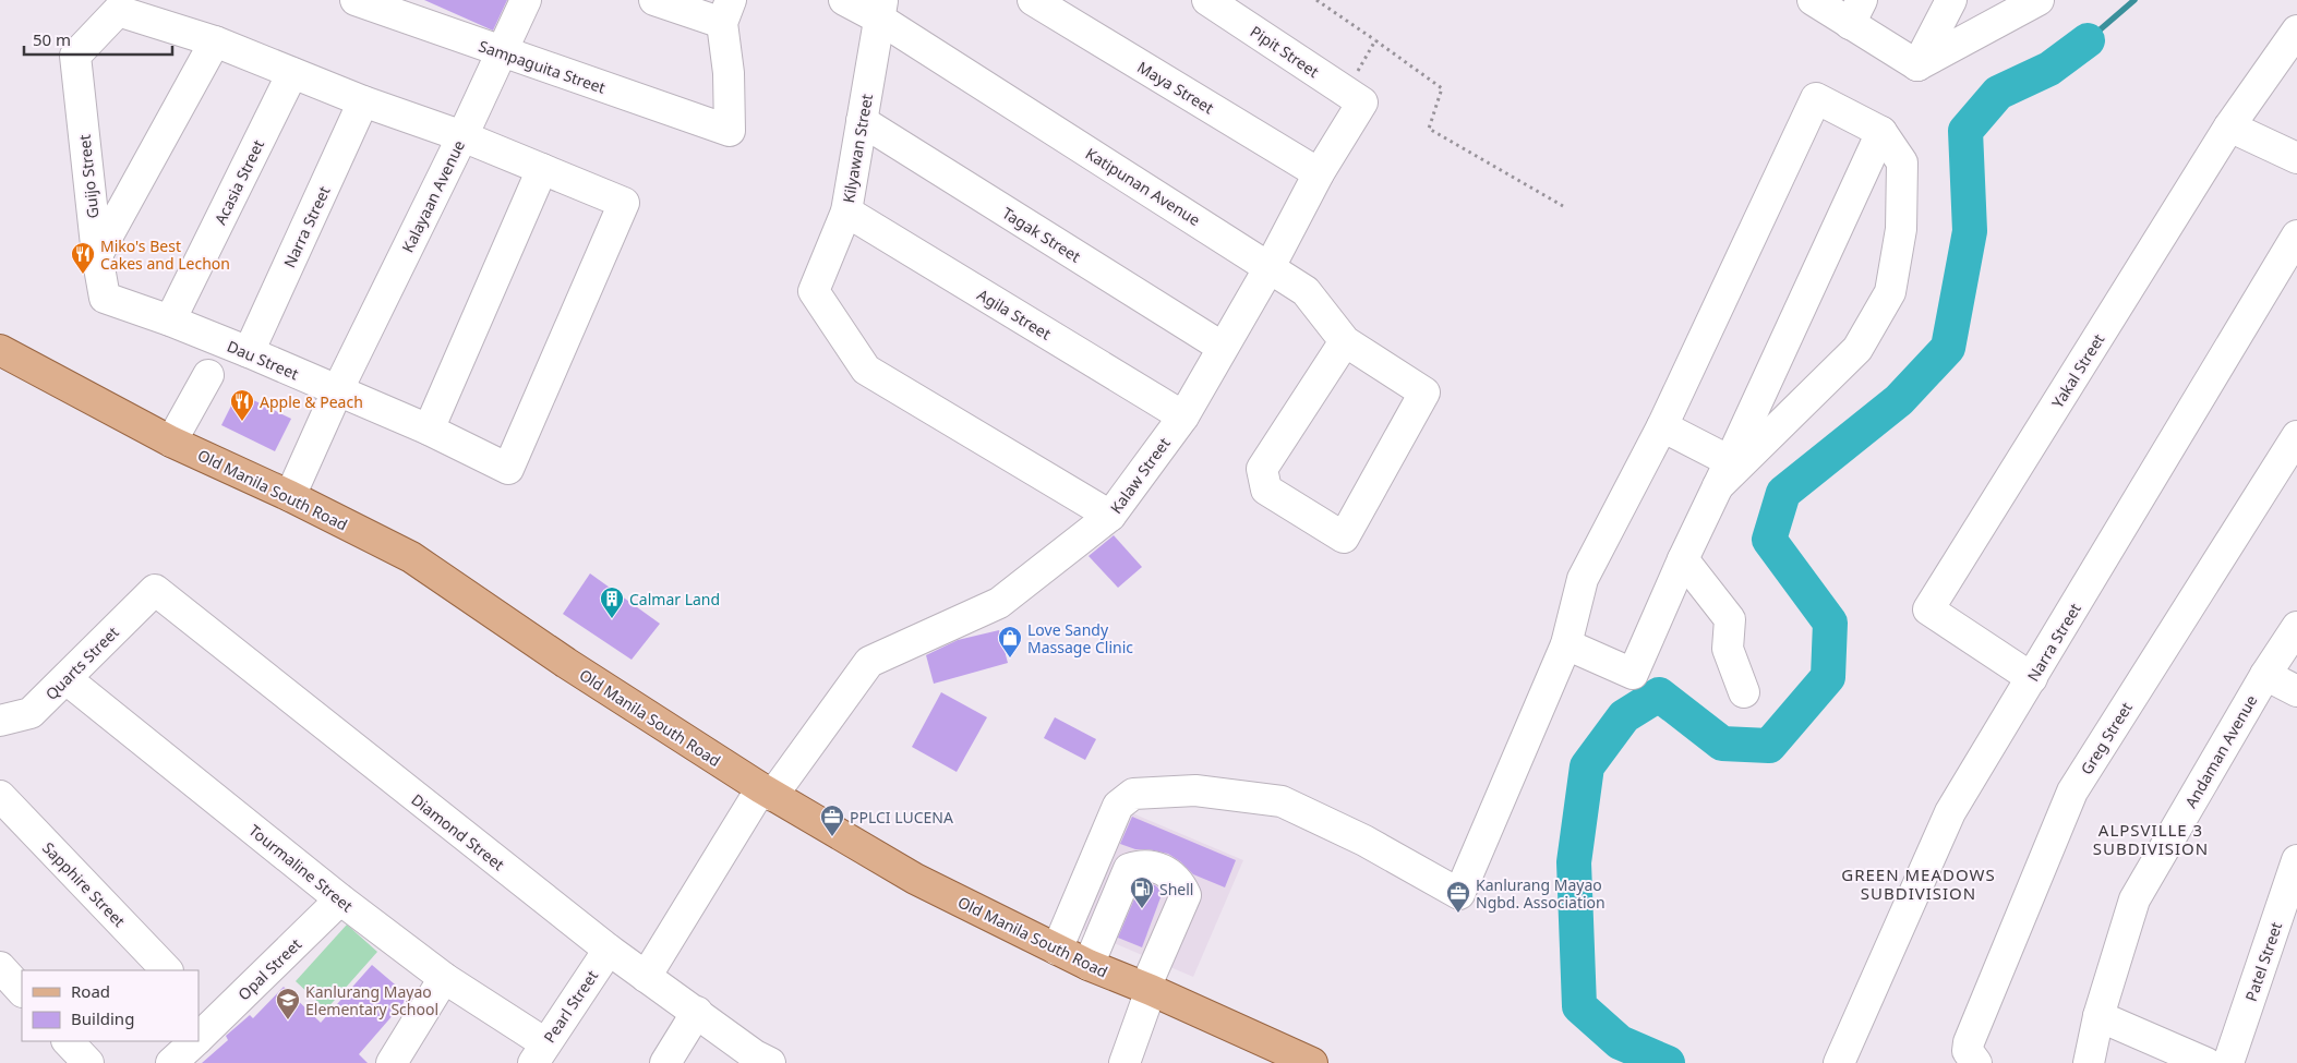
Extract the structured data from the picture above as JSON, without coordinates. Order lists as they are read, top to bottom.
{
  "streets": {
    "main road": ["Old Manila South Road"],
    "street": [
      "Pipit Street",
      "Sampaguita Street",
      "Maya Street",
      "Kilyawan Street",
      "Guijo Street",
      "Acasia Street",
      "Katipunan Avenue",
      "Kalayaan Avenue",
      "Narra Street",
      "Tagak Street",
      "Agila Street",
      "Dau Street",
      "Yakal Street",
      "Kalaw Street",
      "Quarts Street",
      "Greg Street",
      "Andaman Avenue",
      "Diamond Street",
      "Tourmaline Street",
      "Sapphire Street",
      "Patel Street",
      "Opal Street",
      "Pearl Street"
    ]
  },
  "crossings": [
    ["Pipit Street", "Kalaw Street"],
    ["Sampaguita Street", "Kalayaan Avenue"],
    ["Maya Street", "Kalaw Street"],
    ["Kilyawan Street", "Katipunan Avenue"],
    ["Kilyawan Street", "Tagak Street"],
    ["Kilyawan Street", "Agila Street"],
    ["Kilyawan Street", "Kalaw Street"],
    ["Guijo Street", "Dau Street"],
    ["Acasia Street", "Dau Street"],
    ["Katipunan Avenue", "Kalaw Street"],
    ["Kalayaan Avenue", "Dau Street"],
    ["Kalayaan Avenue", "Old Manila South Road"],
    ["Narra Street", "Dau Street"],
    ["Narra Street", "Yakal Street"],
    ["Tagak Street", "Kalaw Street"],
    ["Agila Street", "Kalaw Street"],
    ["Kalaw Street", "Old Manila South Road"],
    ["Kalaw Street", "Diamond Street"],
    ["Quarts Street", "Diamond Street"],
    ["Quarts Street", "Tourmaline Street"],
    ["Diamond Street", "Pearl Street"],
    ["Tourmaline Street", "Opal Street"],
    ["Tourmaline Street", "Pearl Street"]
  ],
  "districts": ["ALPSVILLE 3 SUBDIVISION", "GREEN MEADOWS SUBDIVISION"],
  "places": {
    "restaurant": ["Miko's Best Cakes and Lechon", "Apple & Peach"],
    "building": ["Calmar Land"],
    "shop": ["Love Sandy Massage Clinic"],
    "office": ["PPLCI LUCENA", "Kanlurang Mayao Ngbd. Association"],
    "fuel station": ["Shell"],
    "school or university": ["Kanlurang Mayao Elementary School"]
  },
  "legend": ["Road", "Building"],
  "scale_bar": "50 m"
}
